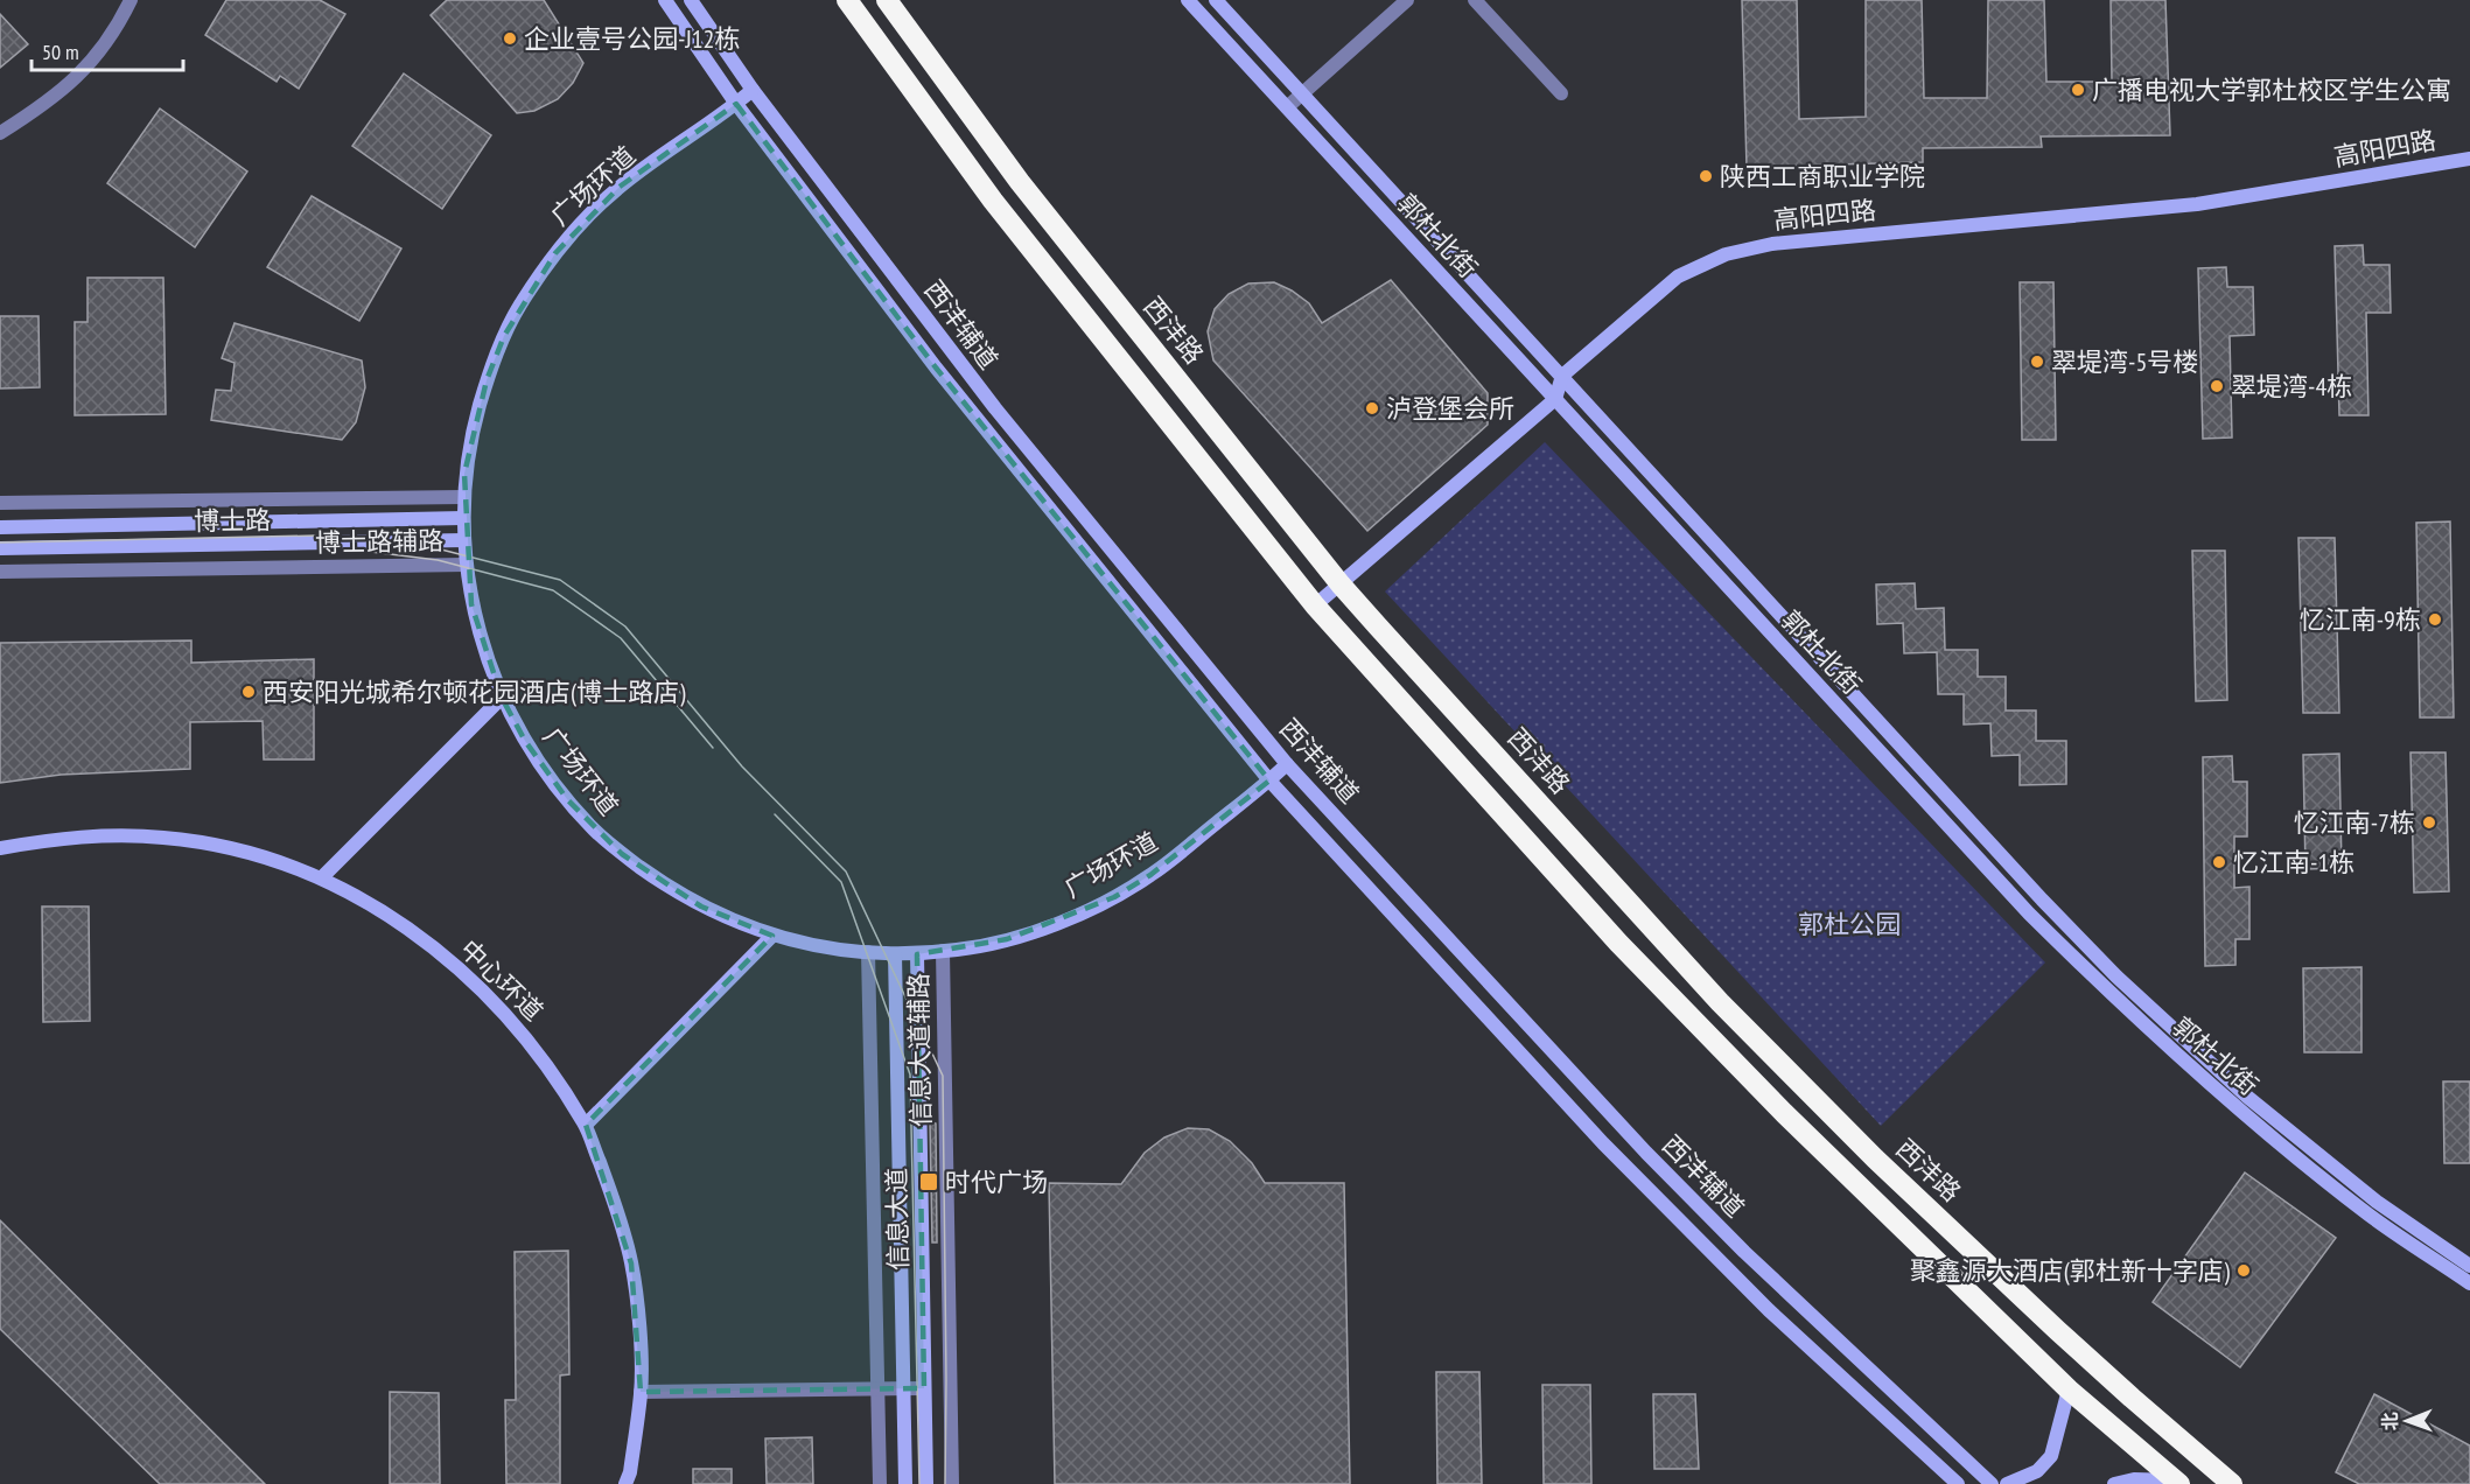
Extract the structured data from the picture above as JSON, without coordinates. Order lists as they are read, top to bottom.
{
  "streets": {
    "highway": ["西沣路"],
    "street": [
      "高阳四路",
      "广场环道",
      "郭杜北街",
      "西沣辅道",
      "博士路",
      "博士路辅路",
      "中心环道",
      "信息大道辅路",
      "信息大道"
    ]
  },
  "crossings": [
    ["高阳四路", "郭杜北街"],
    ["广场环道", "西沣辅道"],
    ["广场环道", "博士路"],
    ["广场环道", "博士路辅路"],
    ["广场环道", "信息大道辅路"],
    ["广场环道", "信息大道"]
  ],
  "parks": ["郭杜公园"],
  "places": {
    "other": [
      "企业壹号公园-J12栋",
      "广播电视大学郭杜校区学生公寓",
      "陕西工商职业学院",
      "翠堤湾-5号楼",
      "翠堤湾-4栋",
      "泸登堡会所",
      "忆江南-9栋",
      "西安阳光城希尔顿花园酒店(博士路店)",
      "忆江南-7栋",
      "忆江南-1栋",
      "聚鑫源大酒店(郭杜新十字店)"
    ],
    "transit": ["时代广场"]
  },
  "scale_bar": "50 m",
  "north": "left"
}
